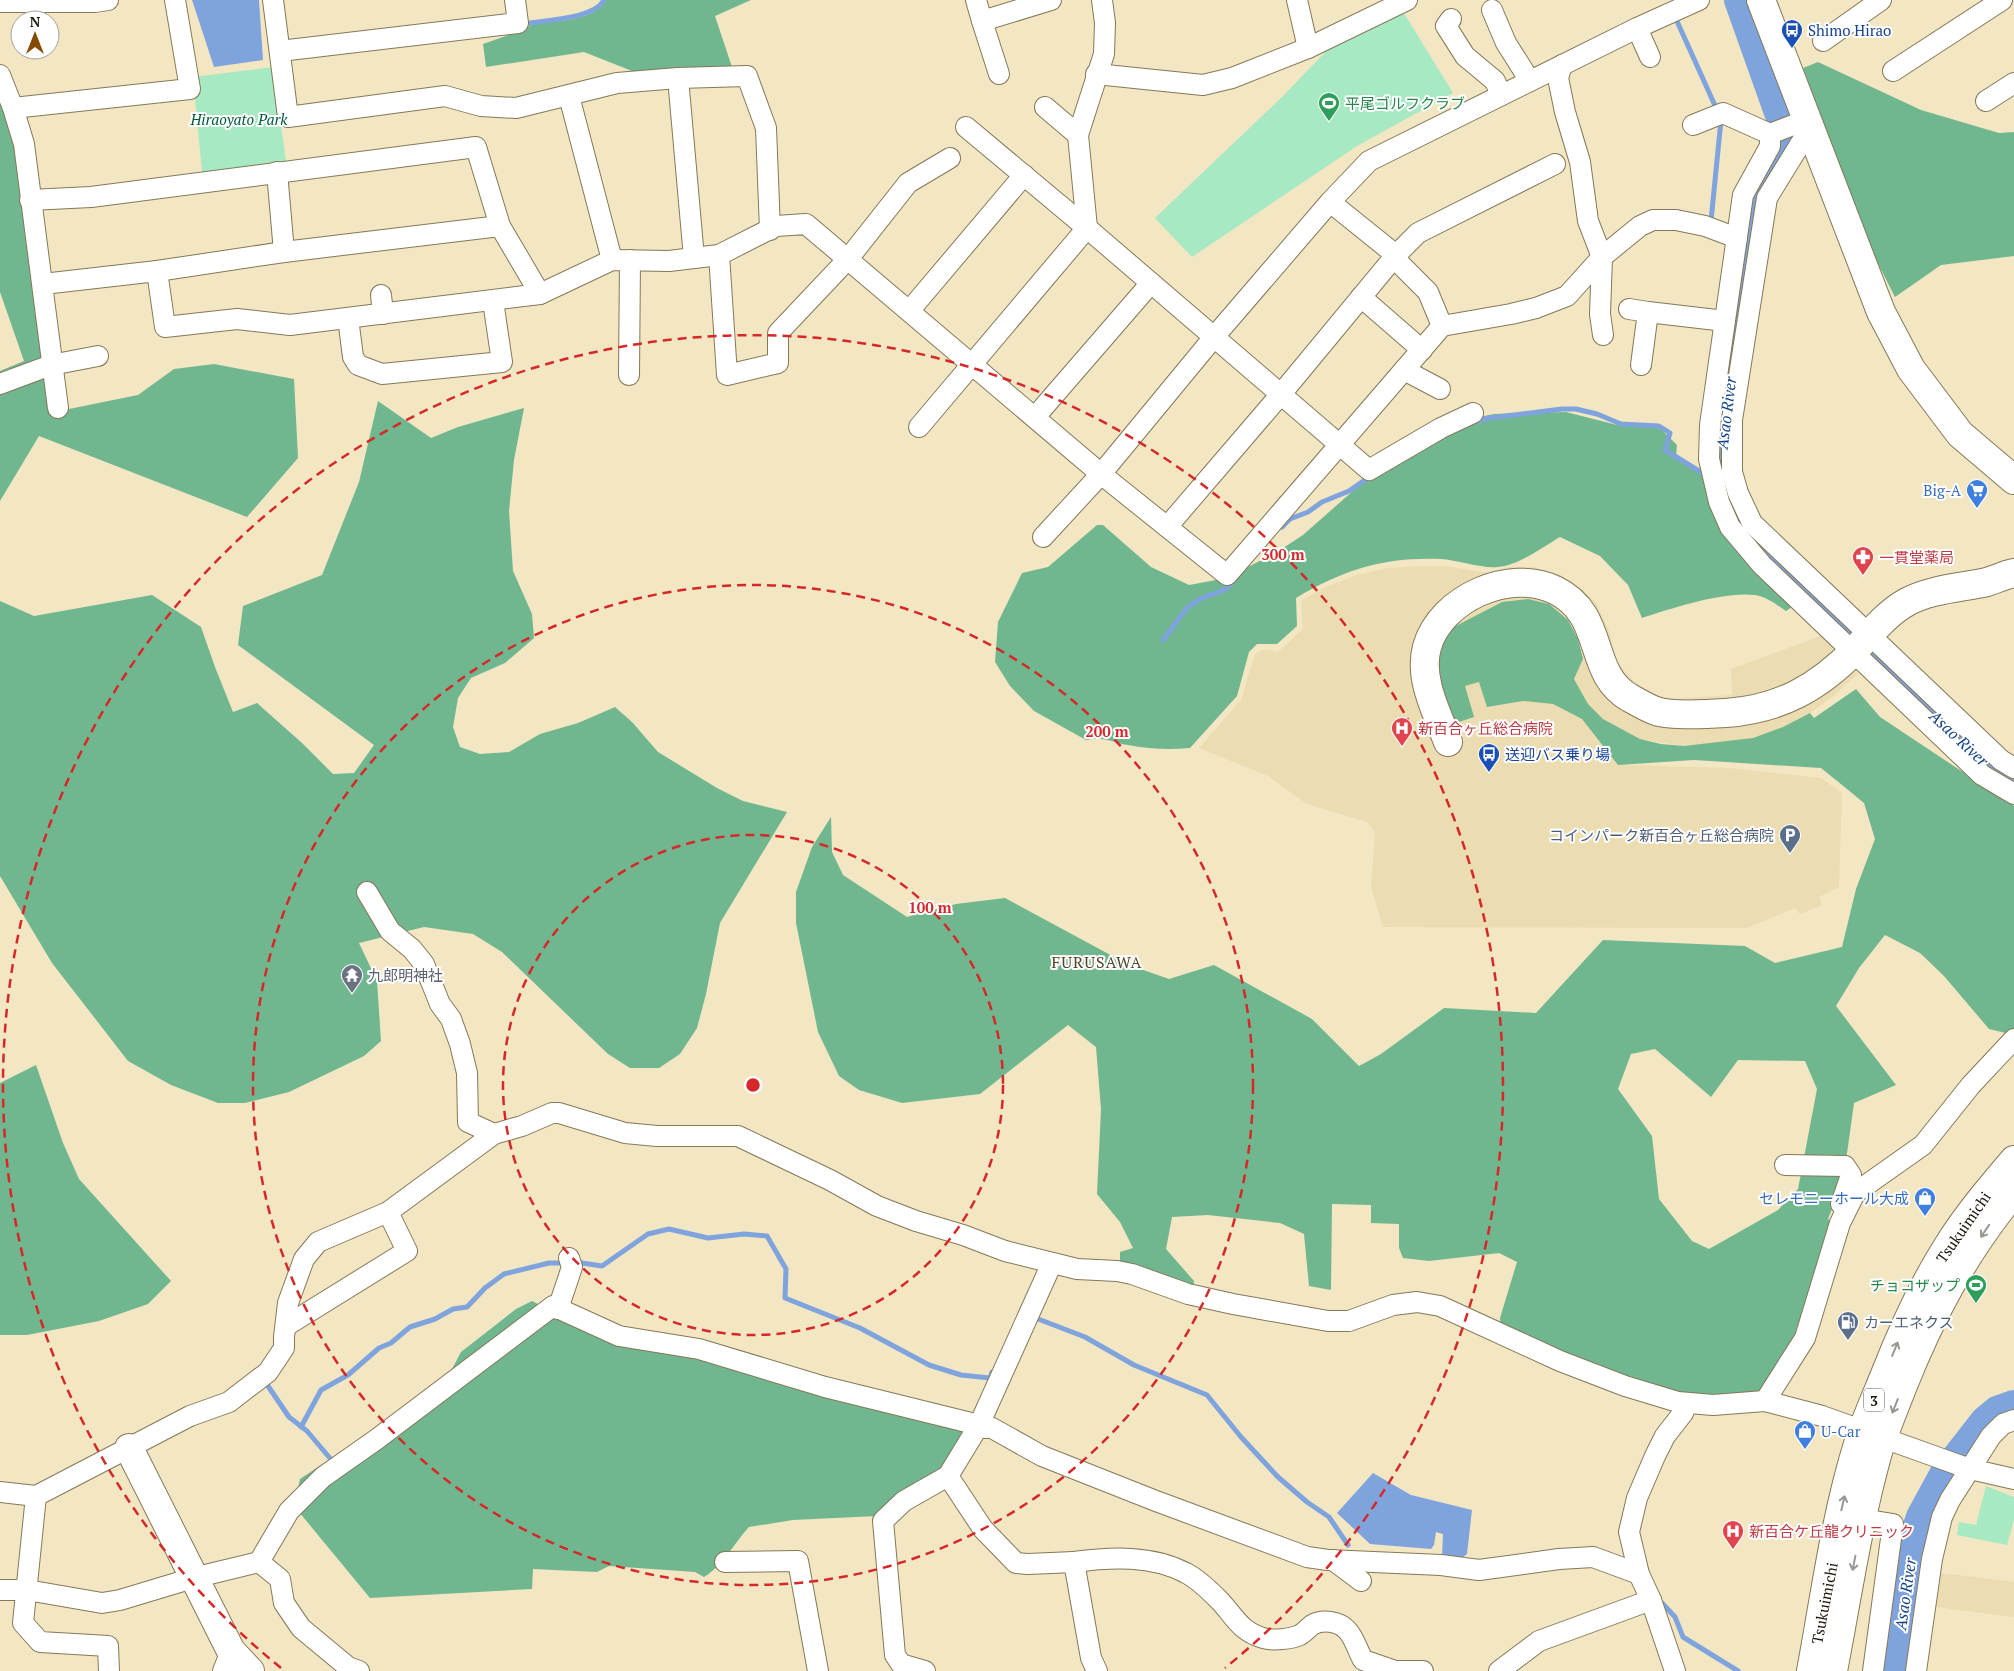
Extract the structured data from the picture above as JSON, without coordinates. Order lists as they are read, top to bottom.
{
  "streets": {
    "street": ["Tsukuimichi", "3"]
  },
  "districts": ["FURUSAWA"],
  "water": ["Asao River"],
  "parks": ["Hiraoyato Park"],
  "places": {
    "bus stop": ["Shimo Hirao", "送迎バス乗り場"],
    "sports": ["平尾ゴルフクラブ", "チョコザップ"],
    "supermarket": ["Big-A"],
    "pharmacy": ["一貫堂薬局"],
    "hospital": ["新百合ヶ丘総合病院", "新百合ケ丘龍クリニック"],
    "parking": ["コインパーク新百合ヶ丘総合病院"],
    "temple": ["九郎明神社"],
    "shop": ["セレモニーホール大成", "U-Car"],
    "fuel station": ["カーエネクス"]
  },
  "north": "top",
  "rings": ["300 m", "200 m", "100 m"]
}
